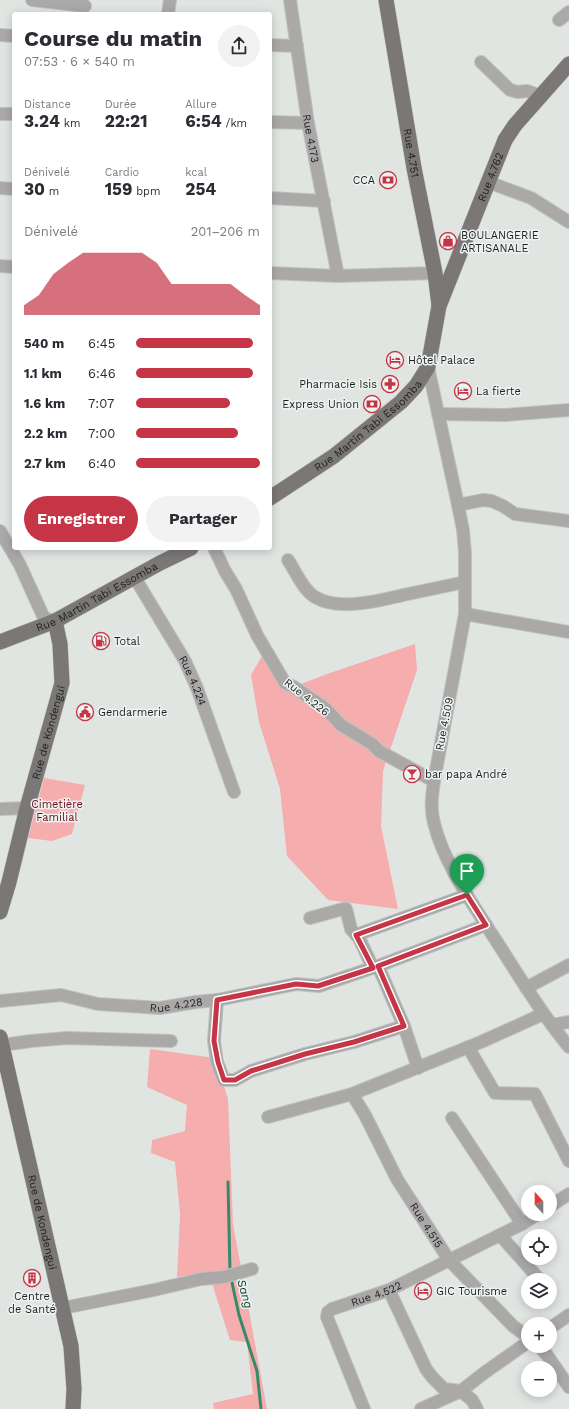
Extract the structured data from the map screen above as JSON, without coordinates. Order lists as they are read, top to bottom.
{
  "streets": {
    "main road": [
      "Rue 4.751",
      "Rue 4.762",
      "Rue Martin Tabi Essomba",
      "Rue de Kondengui"
    ],
    "street": [
      "Rue 4.173",
      "Rue 4.224",
      "Rue 4.226",
      "Rue 4.509",
      "Rue 4.228",
      "Rue 4.515",
      "Rue 4.522"
    ]
  },
  "crossings": [
    ["Rue 4.751", "Rue 4.762"],
    ["Rue 4.751", "Rue Martin Tabi Essomba"],
    ["Rue 4.762", "Rue Martin Tabi Essomba"],
    ["Rue Martin Tabi Essomba", "Rue 4.224"],
    ["Rue Martin Tabi Essomba", "Rue 4.509"],
    ["Rue Martin Tabi Essomba", "Rue de Kondengui"],
    ["Rue 4.226", "Rue 4.509"],
    ["Rue 4.509", "Rue 4.228"],
    ["Rue 4.515", "Rue 4.522"]
  ],
  "water": ["Sang"],
  "parks": ["Cimetière Familial"],
  "places": {
    "bank": ["CCA", "Express Union"],
    "shop": ["BOULANGERIE ARTISANALE"],
    "hotel": ["Hôtel Palace", "La fierte", "GIC Tourisme"],
    "pharmacy": ["Pharmacie Isis"],
    "fuel station": ["Total"],
    "public building": ["Gendarmerie"],
    "bar": ["bar papa André"],
    "building": ["Centre de Santé"]
  },
  "north": "top",
  "page": {
    "heading": ["Course du matin", "07:53 · 6 × 540 m"],
    "stats": [
      ["Distance", "3.24 km"],
      ["Durée", "22:21"],
      ["Allure", "6:54 /km"],
      ["Dénivelé", "30 m"],
      ["Cardio", "159 bpm"],
      ["kcal", "254"]
    ],
    "chart": ["Dénivelé", "201–206 m"],
    "list": [
      {
        "name": "540 m",
        "note": "6:45"
      },
      {
        "name": "1.1 km",
        "note": "6:46"
      },
      {
        "name": "1.6 km",
        "note": "7:07"
      },
      {
        "name": "2.2 km",
        "note": "7:00"
      },
      {
        "name": "2.7 km",
        "note": "6:40"
      }
    ],
    "buttons": ["Enregistrer", "Partager"],
    "map_buttons": ["+", "−"]
  }
}
